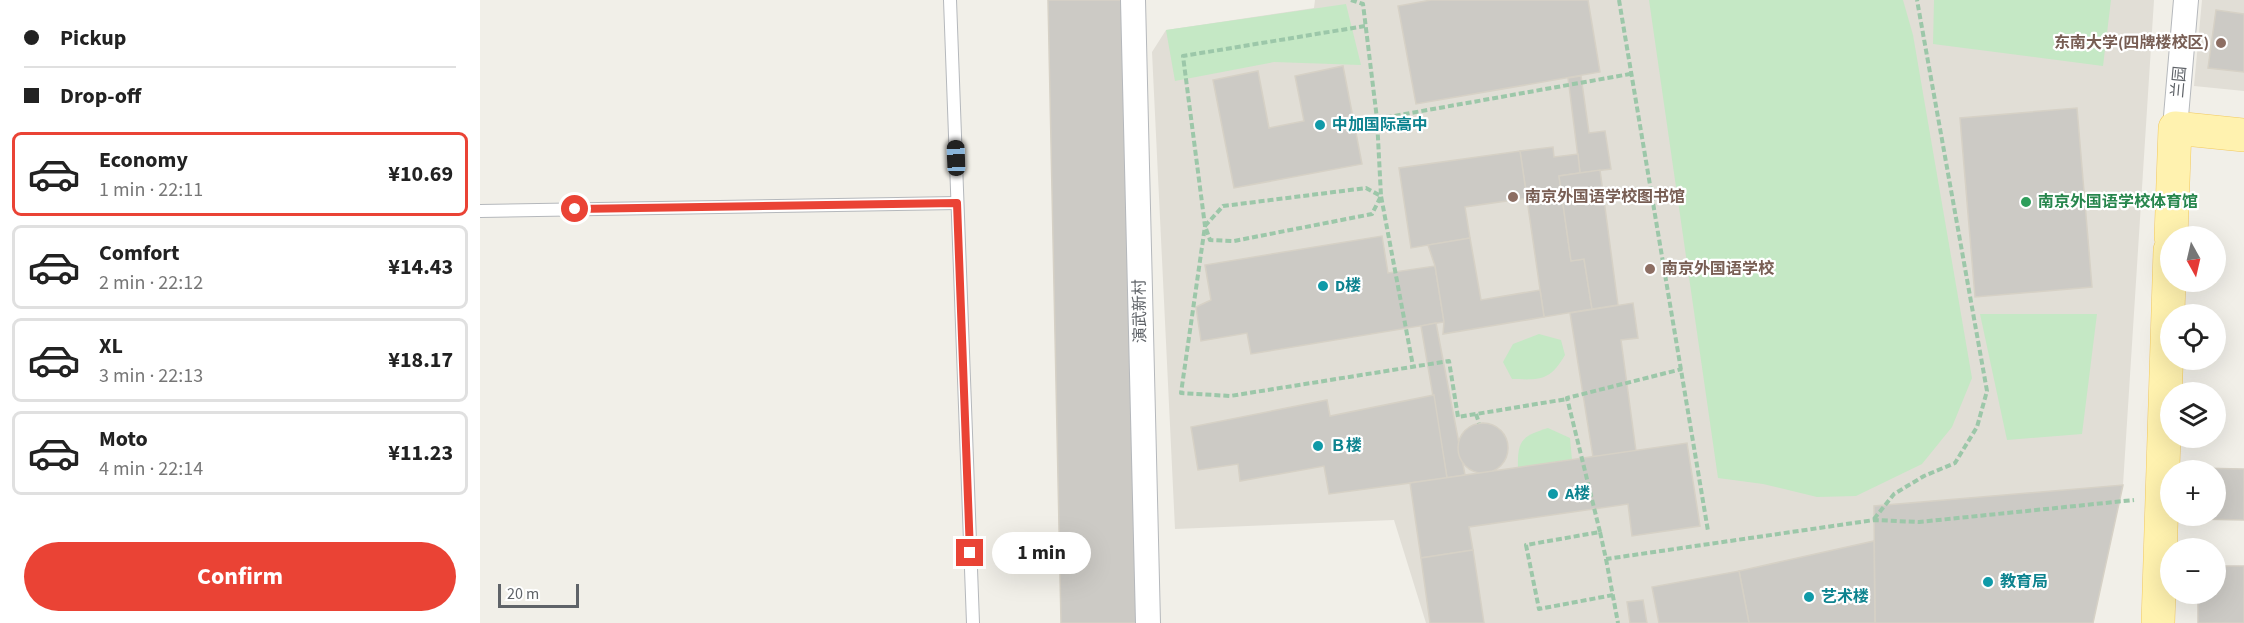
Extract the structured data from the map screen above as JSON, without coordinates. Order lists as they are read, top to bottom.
{
  "streets": {
    "street": ["兰园", "演武新村"]
  },
  "places": [
    "东南大学(四牌楼校区)",
    "中加国际高中",
    "南京外国语学校图书馆",
    "南京外国语学校体育馆",
    "南京外国语学校",
    "D楼",
    "Ｂ楼",
    "A楼",
    "教育局",
    "艺术楼"
  ],
  "scale_bar": "20 m",
  "north": "bottom",
  "page": {
    "banner": ["Pickup", "Drop-off"],
    "list": [
      {
        "name": "Economy",
        "note": "1 min · 22:11",
        "value": "¥10.69"
      },
      {
        "name": "Comfort",
        "note": "2 min · 22:12",
        "value": "¥14.43"
      },
      {
        "name": "XL",
        "note": "3 min · 22:13",
        "value": "¥18.17"
      },
      {
        "name": "Moto",
        "note": "4 min · 22:14",
        "value": "¥11.23"
      }
    ],
    "map_buttons": ["+", "−"],
    "buttons": "Confirm",
    "bubble": "1 min",
    "scale": "20 m"
  }
}
